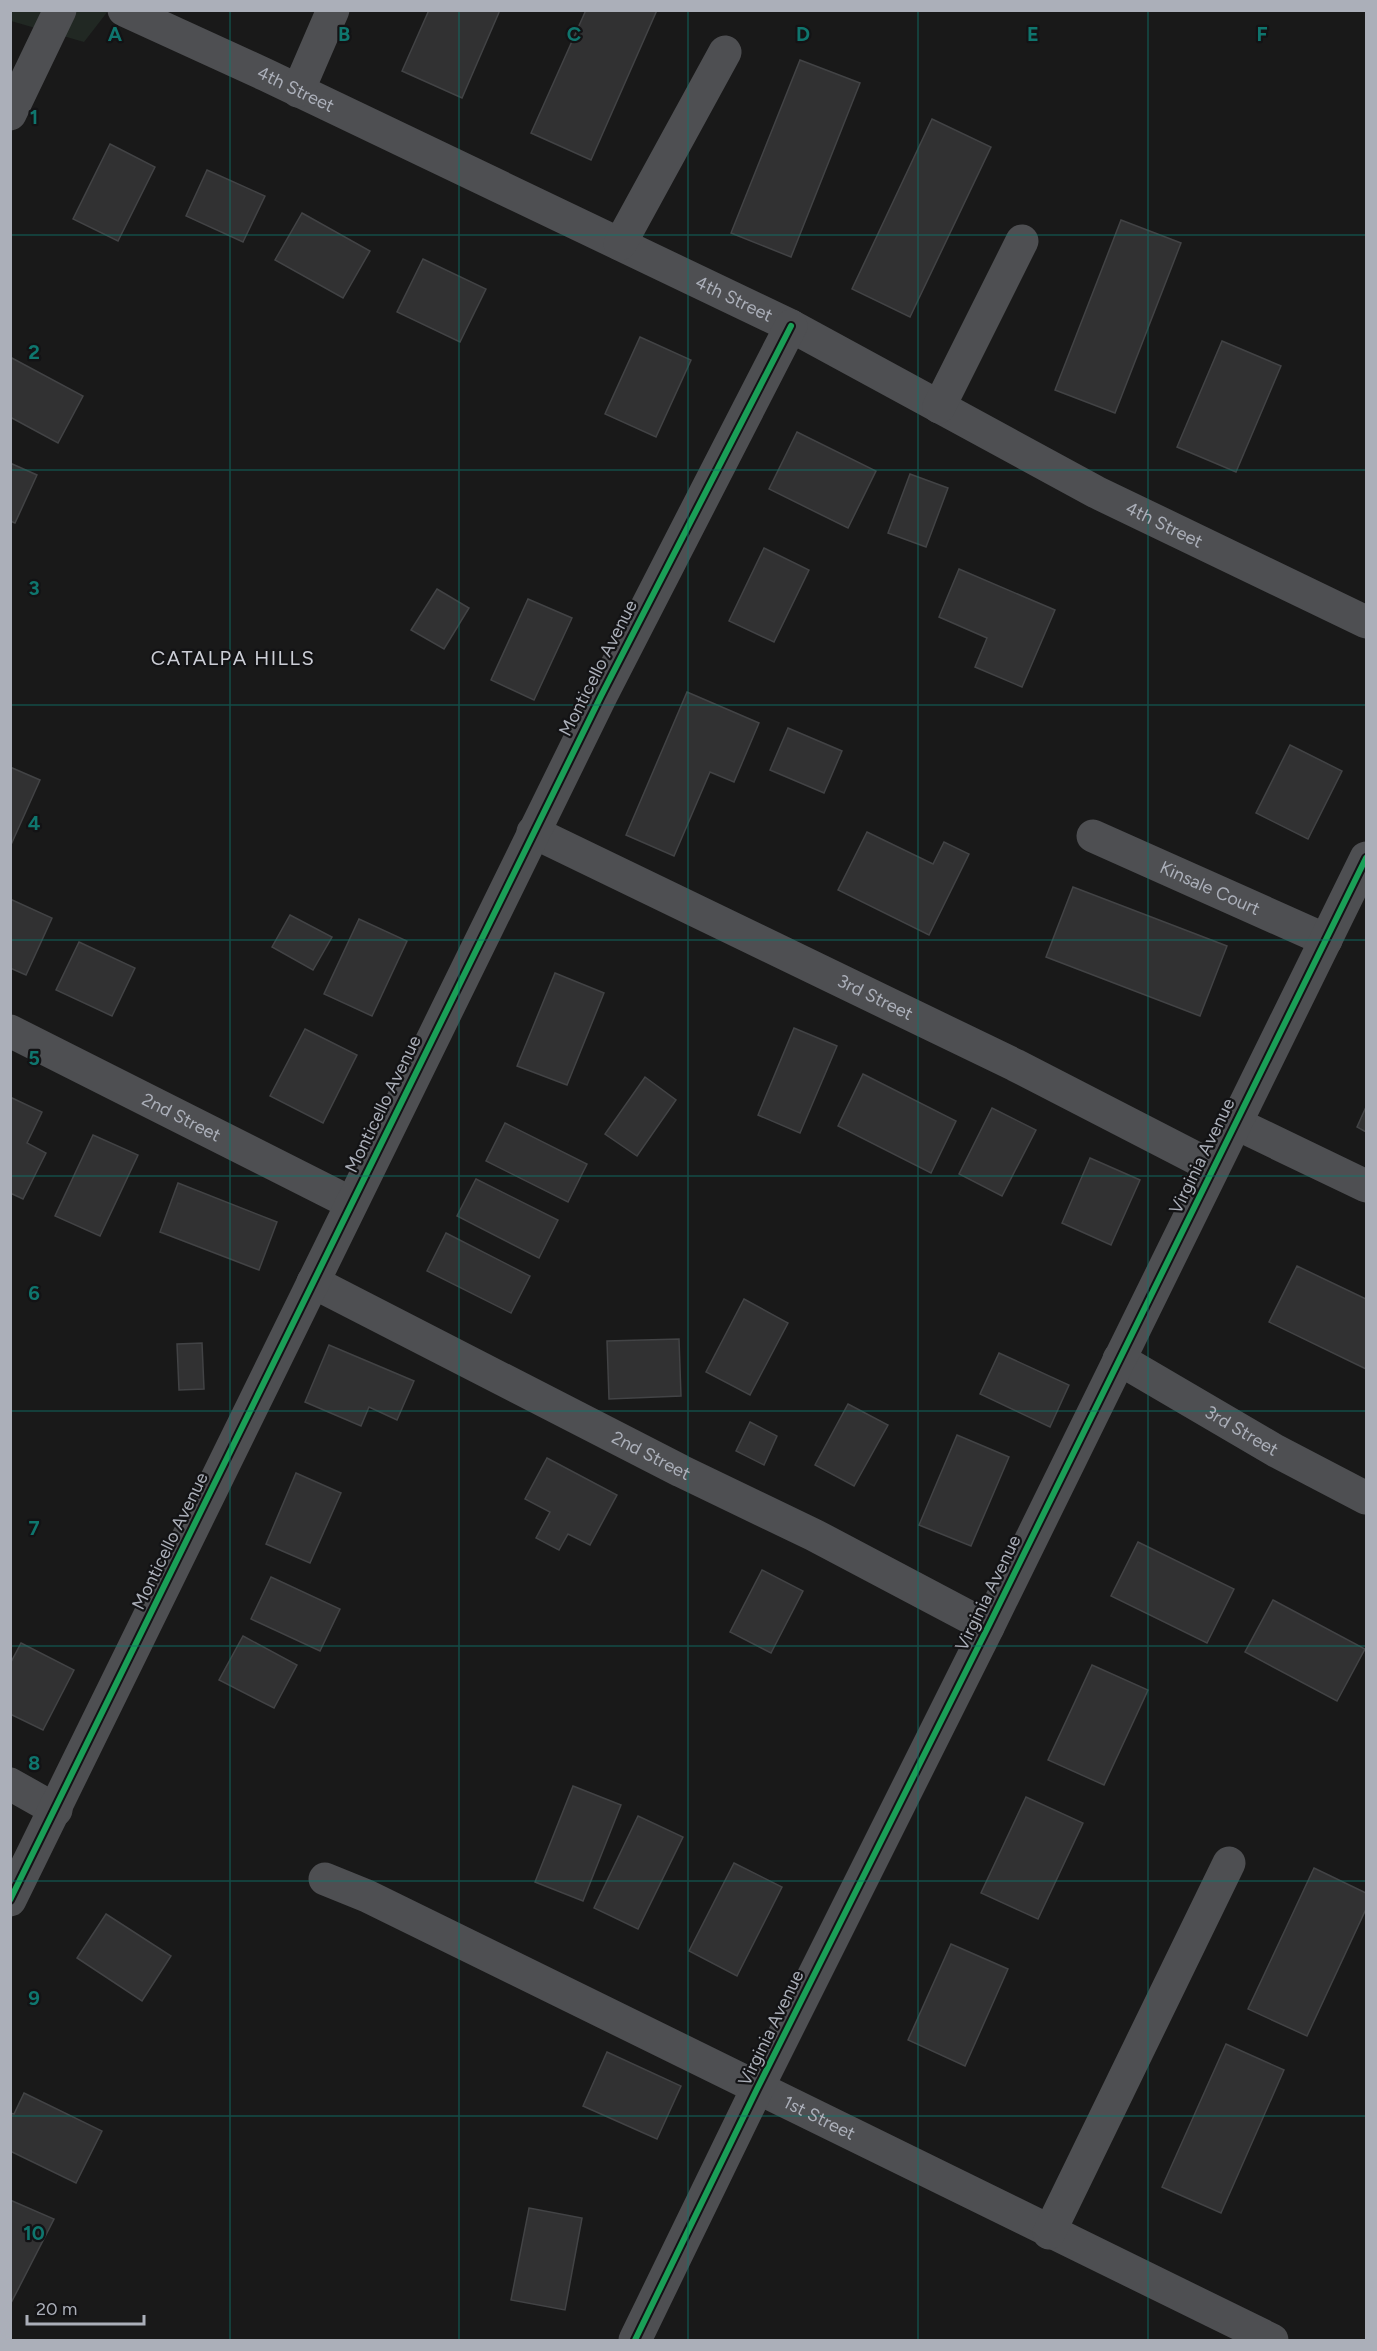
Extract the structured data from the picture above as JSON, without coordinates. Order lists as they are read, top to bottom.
{
  "streets": {
    "street": [
      "4th Street",
      "Monticello Avenue",
      "Kinsale Court",
      "3rd Street",
      "2nd Street",
      "Virginia Avenue",
      "1st Street"
    ]
  },
  "crossings": [
    ["4th Street", "Monticello Avenue"],
    ["Monticello Avenue", "3rd Street"],
    ["Monticello Avenue", "2nd Street"],
    ["Kinsale Court", "Virginia Avenue"],
    ["3rd Street", "Virginia Avenue"],
    ["2nd Street", "Virginia Avenue"],
    ["Virginia Avenue", "1st Street"]
  ],
  "districts": ["CATALPA HILLS"],
  "scale_bar": "20 m",
  "grid": {
    "columns": [
      "A",
      "B",
      "C",
      "D",
      "E",
      "F"
    ],
    "rows": [
      "1",
      "2",
      "3",
      "4",
      "5",
      "6",
      "7",
      "8",
      "9",
      "10"
    ]
  }
}
